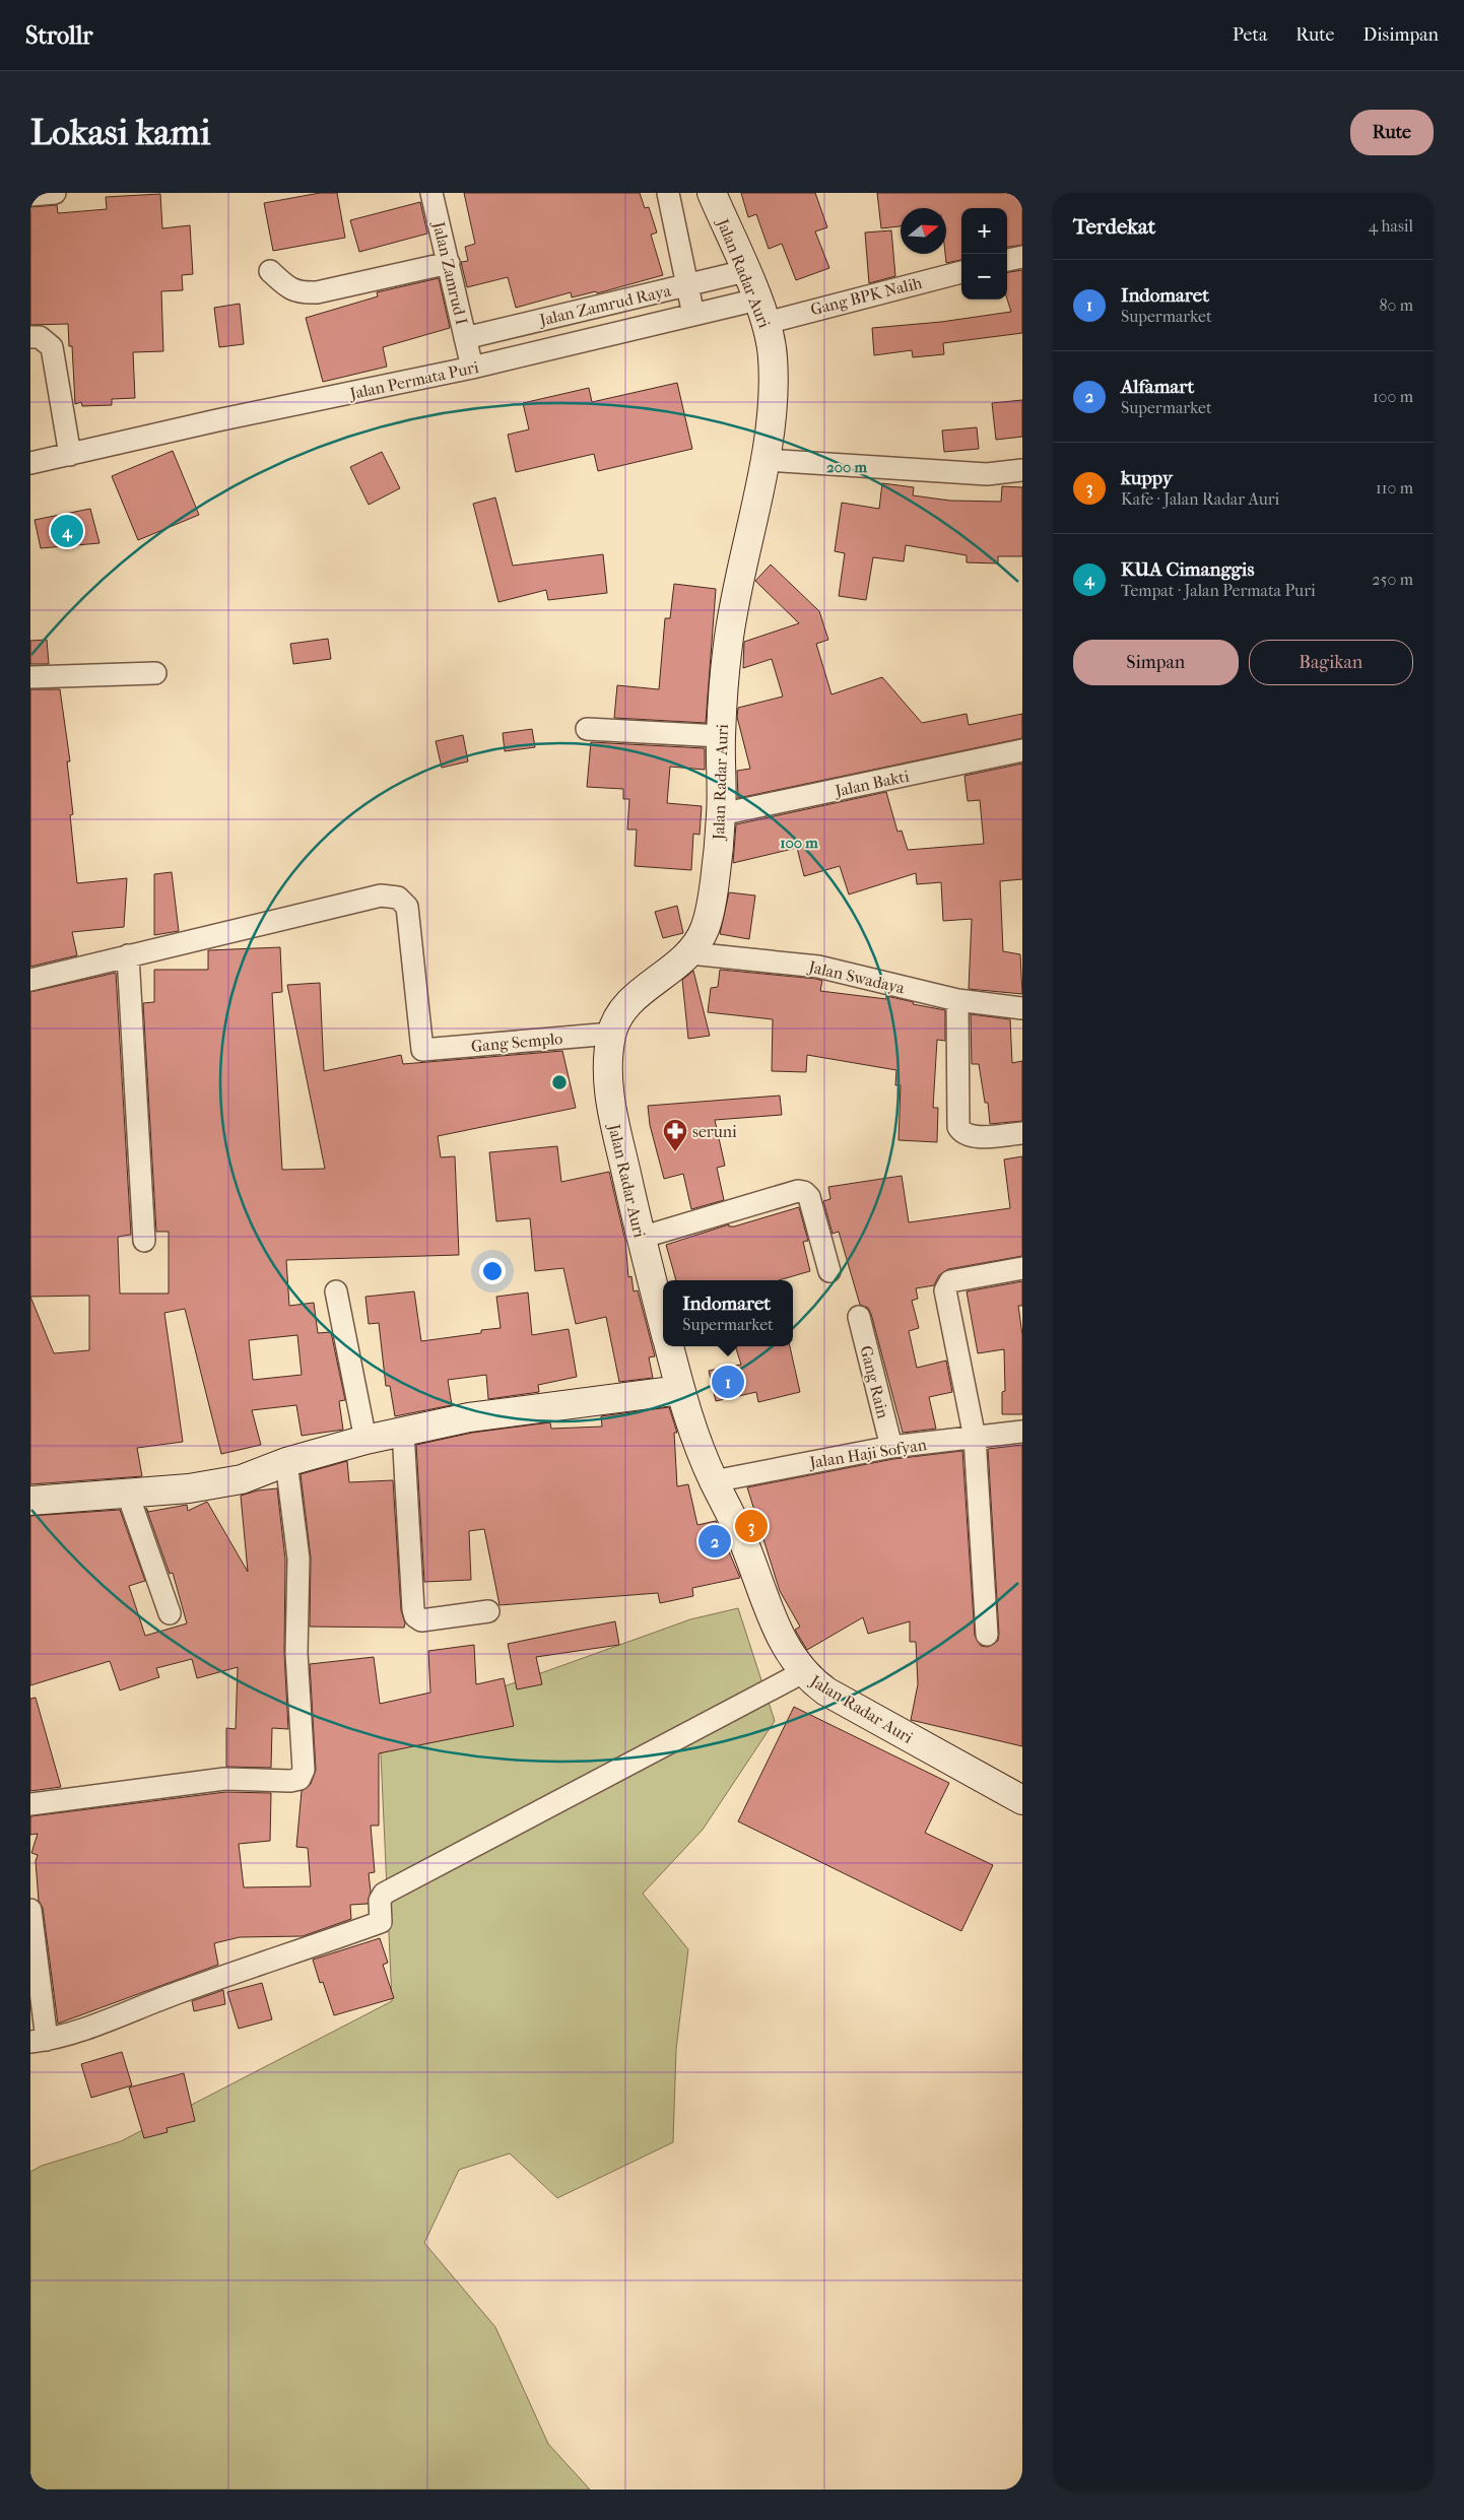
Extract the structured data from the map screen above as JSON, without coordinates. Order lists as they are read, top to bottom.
{
  "streets": {
    "main road": ["Jalan Radar Auri"],
    "street": [
      "Jalan Zamrud I",
      "Gang BPK Nalih",
      "Jalan Zamrud Raya",
      "Jalan Permata Puri",
      "Jalan Bakti",
      "Jalan Swadaya",
      "Gang Semplo",
      "Gang Rain",
      "Jalan Haji Sofyan"
    ]
  },
  "crossings": [
    ["Jalan Zamrud I", "Jalan Zamrud Raya"],
    ["Jalan Zamrud I", "Jalan Permata Puri"],
    ["Jalan Radar Auri", "Gang BPK Nalih"],
    ["Jalan Radar Auri", "Jalan Zamrud Raya"],
    ["Jalan Radar Auri", "Jalan Permata Puri"],
    ["Jalan Radar Auri", "Jalan Bakti"],
    ["Jalan Radar Auri", "Jalan Swadaya"],
    ["Jalan Radar Auri", "Gang Semplo"],
    ["Jalan Radar Auri", "Jalan Haji Sofyan"],
    ["Gang BPK Nalih", "Jalan Permata Puri"],
    ["Jalan Zamrud Raya", "Jalan Permata Puri"],
    ["Gang Rain", "Jalan Haji Sofyan"]
  ],
  "places": {
    "pharmacy": ["seruni"]
  },
  "north": "right",
  "page": {
    "header": "Strollr",
    "nav": ["Peta", "Rute", "Disimpan"],
    "buttons": [
      "Rute",
      ["Simpan", "Bagikan"]
    ],
    "title": "Lokasi kami",
    "heading": ["Terdekat", "4 hasil"],
    "map_buttons": ["+", "−"],
    "list": [
      {
        "mark": "1",
        "name": "Indomaret",
        "note": "Supermarket",
        "value": "80 m"
      },
      {
        "mark": "2",
        "name": "Alfamart",
        "note": "Supermarket",
        "value": "100 m"
      },
      {
        "mark": "3",
        "name": "kuppy",
        "note": "Kafe · Jalan Radar Auri",
        "value": "110 m"
      },
      {
        "mark": "4",
        "name": "KUA Cimanggis",
        "note": "Tempat · Jalan Permata Puri",
        "value": "250 m"
      }
    ],
    "pins": [
      "4",
      "1",
      "3",
      "2"
    ],
    "popup": ["Indomaret", "Supermarket"]
  },
  "rings": ["200 m", "100 m"]
}
